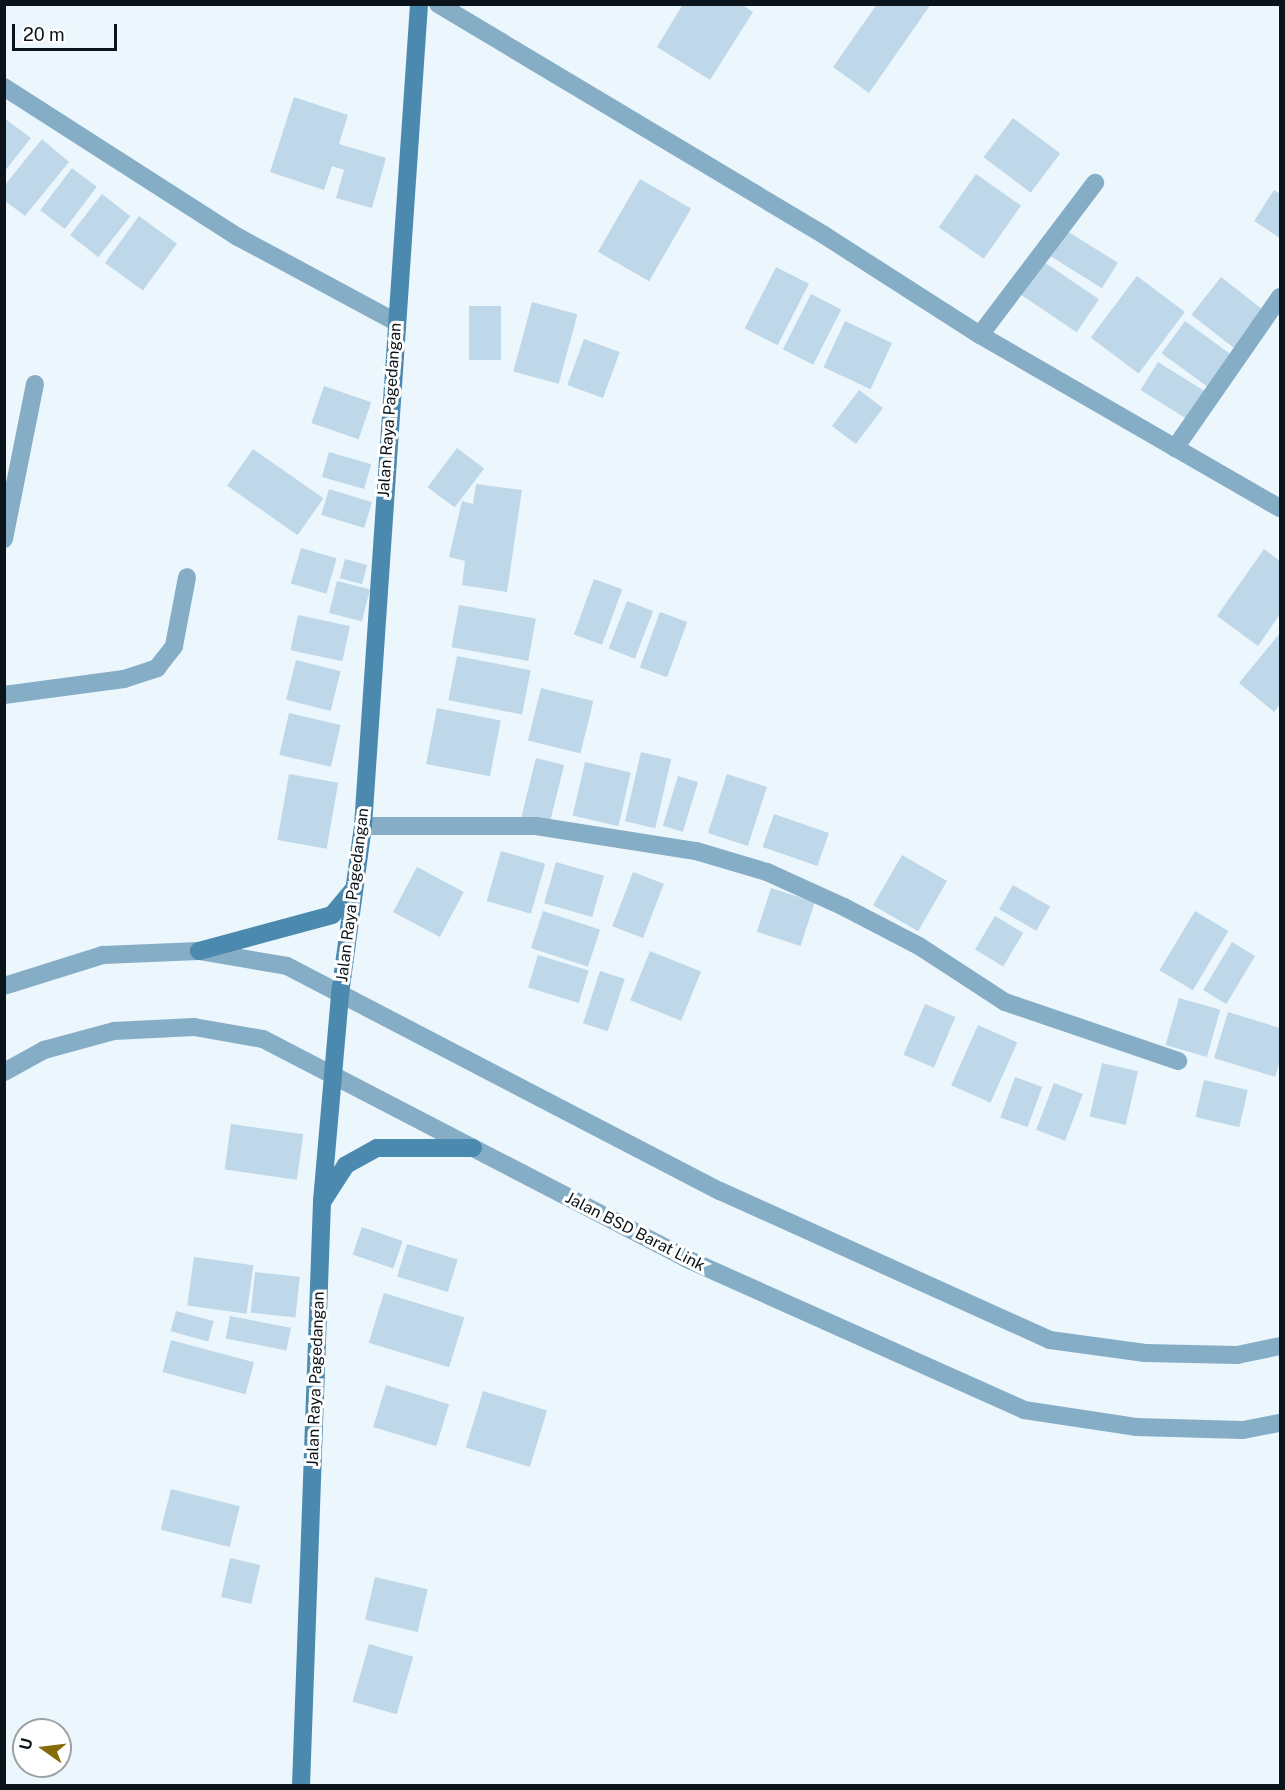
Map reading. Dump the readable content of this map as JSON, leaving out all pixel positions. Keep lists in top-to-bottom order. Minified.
{"streets":{"street":["Jalan Raya Pagedangan","Jalan BSD Barat Link"]},"crossings":[["Jalan Raya Pagedangan","Jalan BSD Barat Link"]],"scale_bar":"20 m","north":"left"}
